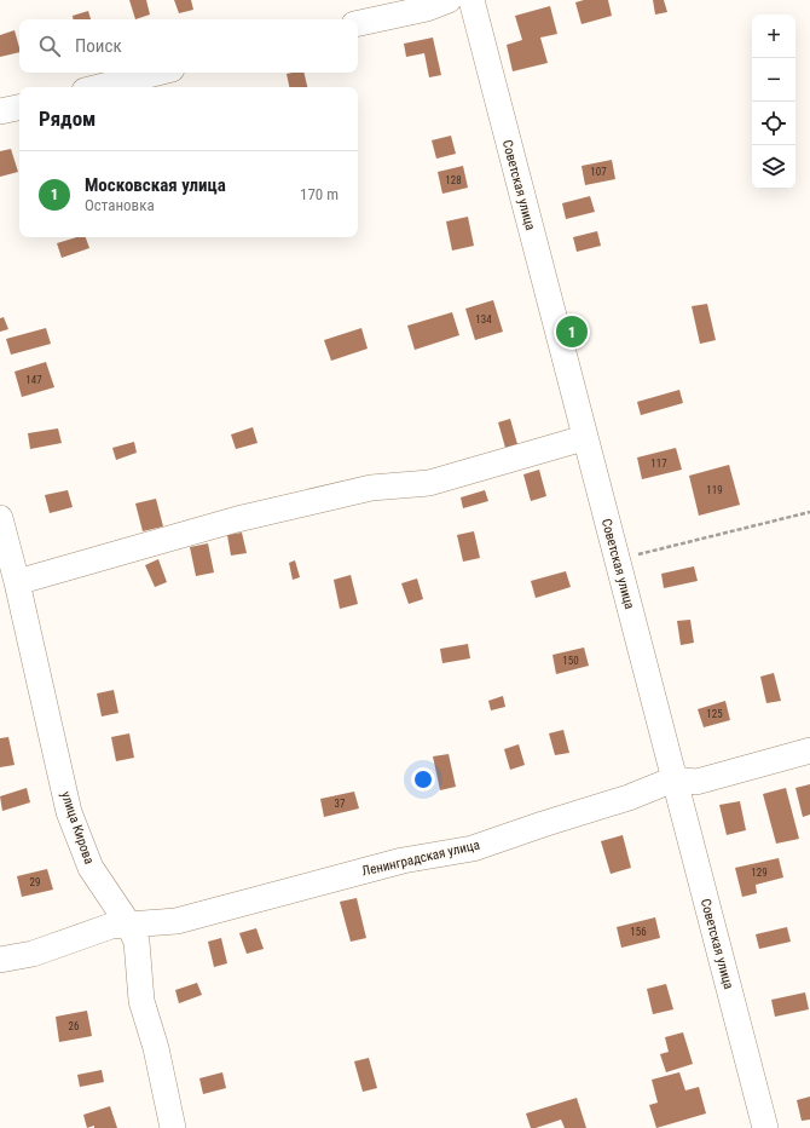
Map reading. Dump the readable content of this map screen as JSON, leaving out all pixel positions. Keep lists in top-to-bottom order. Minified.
{"streets":{"street":["Советская улица","улица Кирова","Ленинградская улица"]},"crossings":[["Советская улица","Ленинградская улица"],["улица Кирова","Ленинградская улица"]],"house_numbers":["107","128","134","147","117","119","150","125","37","129","29","156","26"],"page":{"map_buttons":["+","−"],"search":"Поиск","heading":"Рядом","list":[{"mark":"1","name":"Московская улица","note":"Остановка","value":"170 m"}],"pins":"1"}}
